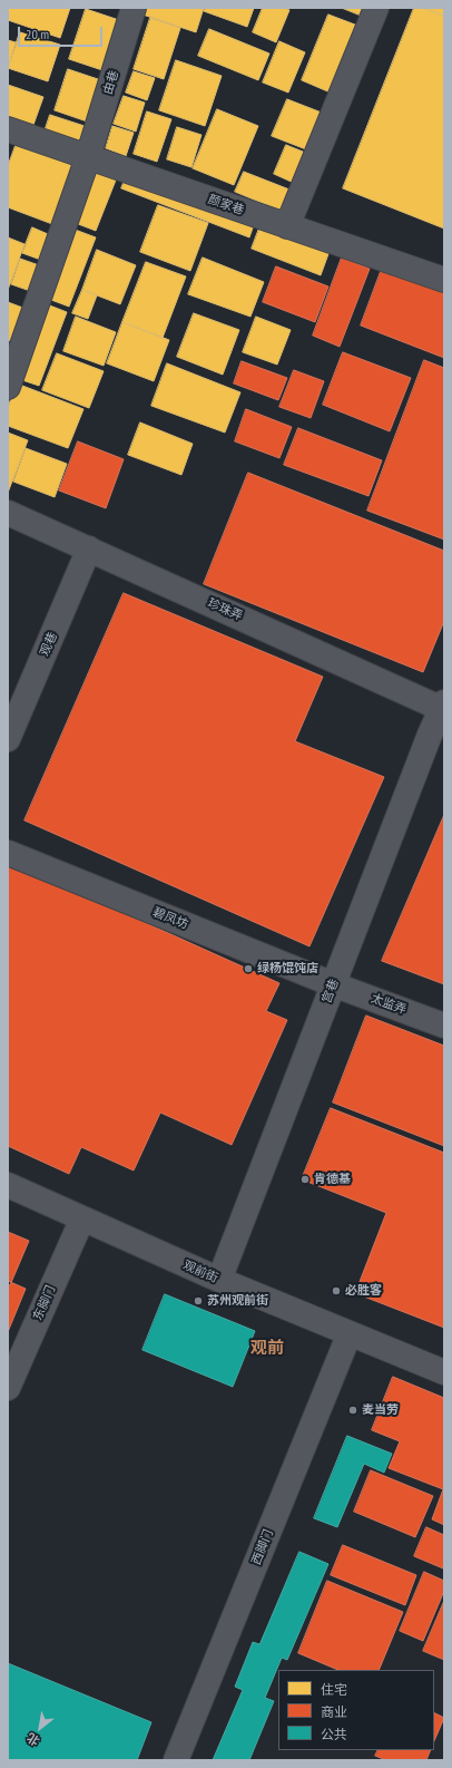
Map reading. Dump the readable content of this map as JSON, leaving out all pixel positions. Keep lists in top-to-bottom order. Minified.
{"streets":{"street":["由巷","颜家巷","珍珠弄","观巷","碧凤坊","宫巷","太监弄","观前街","东脚门","西脚门"]},"crossings":[["由巷","颜家巷"],["珍珠弄","观巷"],["珍珠弄","宫巷"],["碧凤坊","宫巷"],["碧凤坊","太监弄"],["宫巷","太监弄"],["宫巷","观前街"],["观前街","东脚门"],["观前街","西脚门"]],"districts":["观前"],"places":["绿杨馄饨店","肯德基","必胜客","苏州观前街","麦当劳"],"legend":["住宅","商业","公共"],"scale_bar":"20 m","north":"bottom left"}
